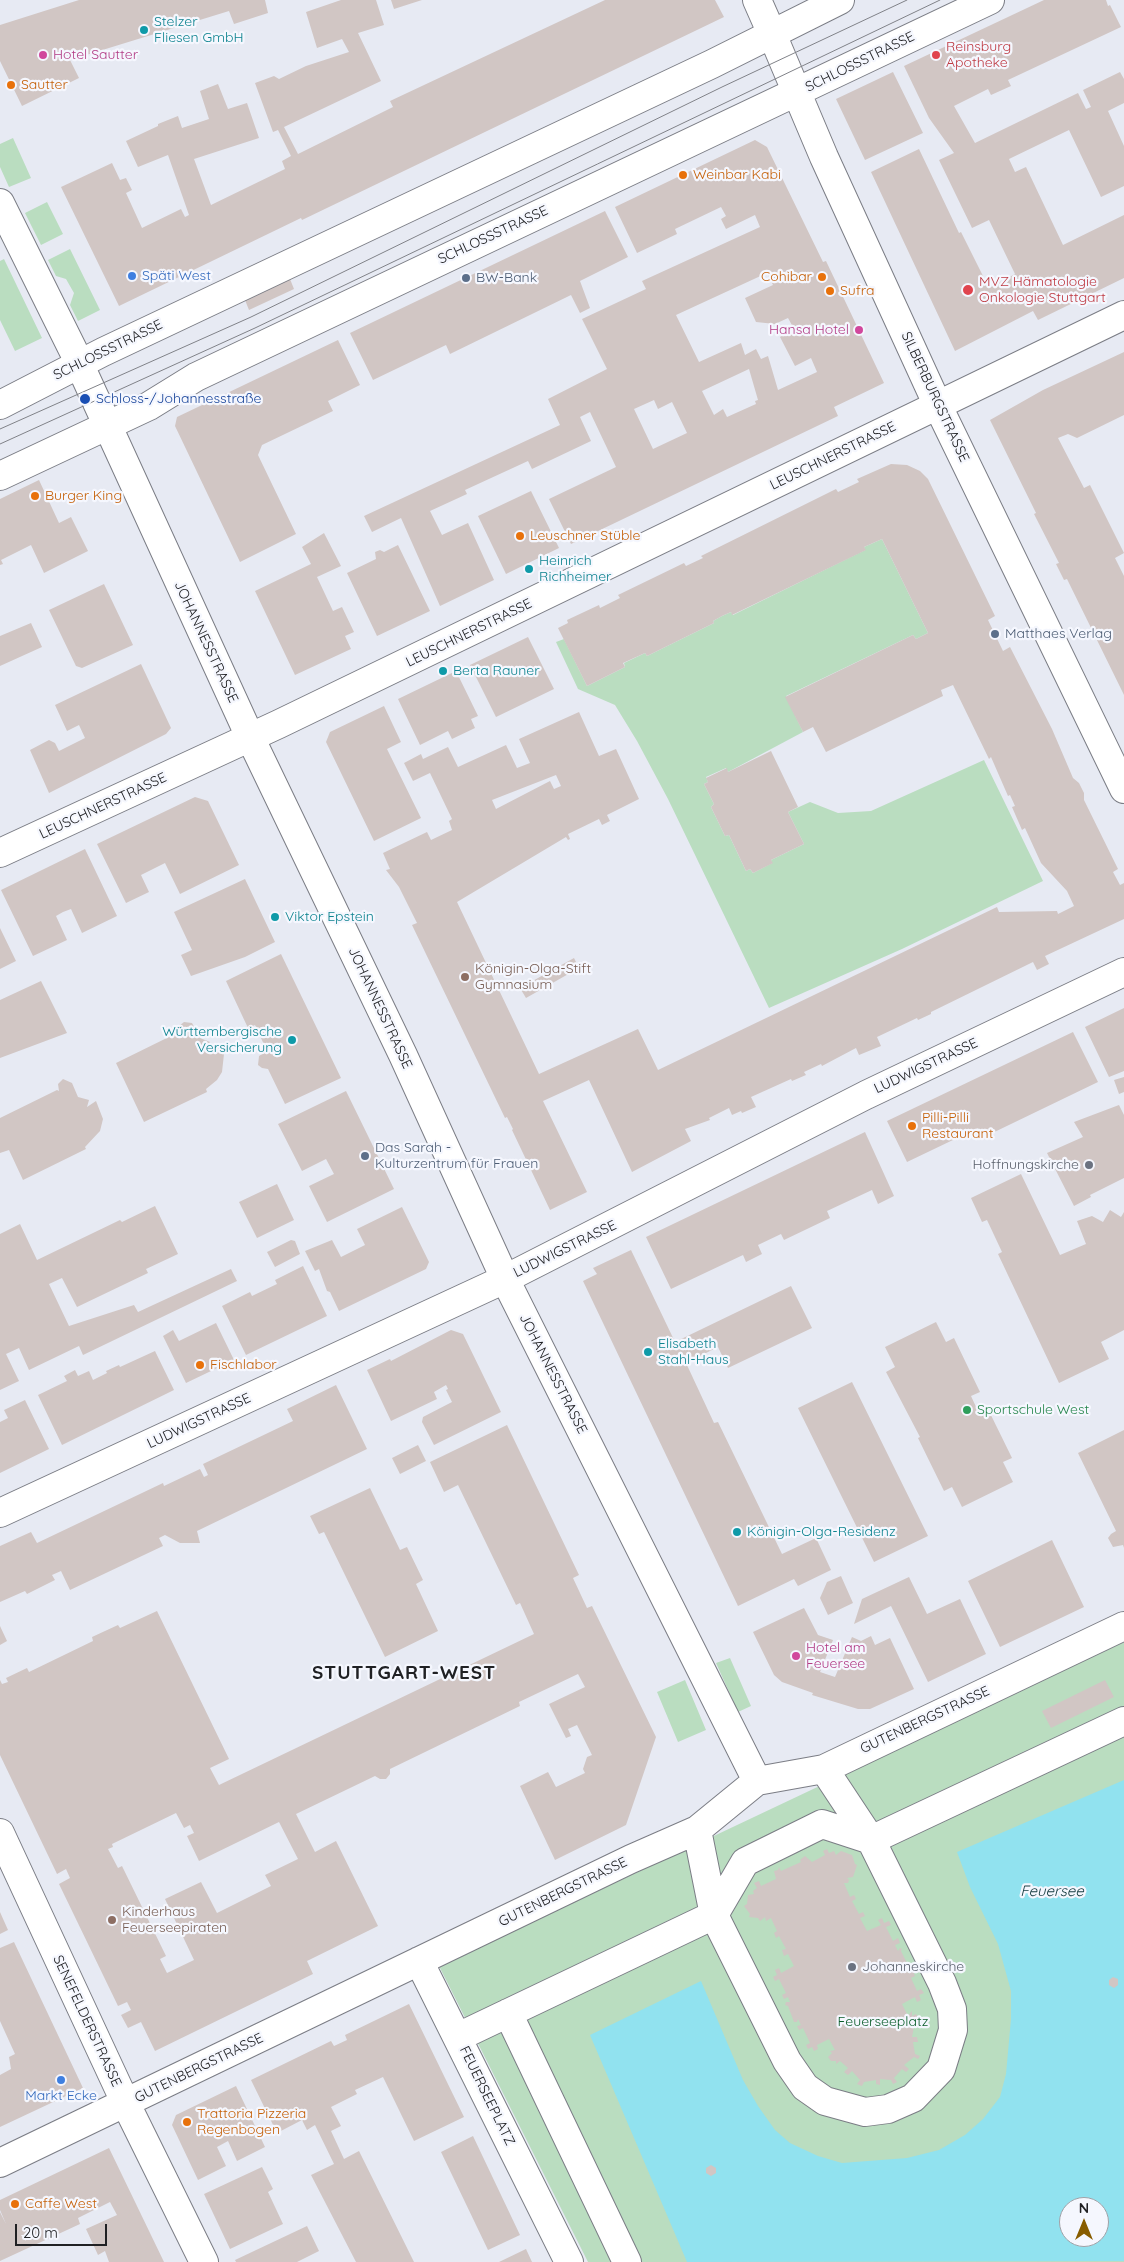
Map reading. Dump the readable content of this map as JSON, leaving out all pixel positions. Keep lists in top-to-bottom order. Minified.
{"streets":{"street":["SCHLOSSSTRASSE","SILBERBURGSTRASSE","LEUSCHNERSTRASSE","JOHANNESSTRASSE","LUDWIGSTRASSE","GUTENBERGSTRASSE","SENEFELDERSTRASSE","FEUERSEEPLATZ"]},"crossings":[["SCHLOSSSTRASSE","SILBERBURGSTRASSE"],["SCHLOSSSTRASSE","JOHANNESSTRASSE"],["SILBERBURGSTRASSE","LEUSCHNERSTRASSE"],["LEUSCHNERSTRASSE","JOHANNESSTRASSE"],["JOHANNESSTRASSE","LUDWIGSTRASSE"],["JOHANNESSTRASSE","GUTENBERGSTRASSE"],["GUTENBERGSTRASSE","SENEFELDERSTRASSE"],["GUTENBERGSTRASSE","FEUERSEEPLATZ"]],"districts":["STUTTGART-WEST"],"water":["Feuersee"],"parks":["Feuerseeplatz"],"places":["Stelzer Fliesen GmbH","Hotel Sautter","Reinsburg Apotheke","Sautter","Weinbar Kabi","Späti West","Cohibar","BW-Bank","MVZ Hämatologie Onkologie Stuttgart","Sufra","Hansa Hotel","Schloss-/Johannesstraße","Burger King","Leuschner Stüble","Heinrich Richheimer","Matthaes Verlag","Berta Rauner","Viktor Epstein","Königin-Olga-Stift Gymnasium","Württembergische Versicherung","Pilli-Pilli Restaurant","Das Sarah - Kulturzentrum für Frauen","Hoffnungskirche","Elisabeth Stahl-Haus","Fischlabor","Sportschule West","Königin-Olga-Residenz","Hotel am Feuersee","Kinderhaus Feuerseepiraten","Johanneskirche","Markt Ecke","Trattoria Pizzeria Regenbogen","Caffe West"],"scale_bar":"20 m","north":"top"}
